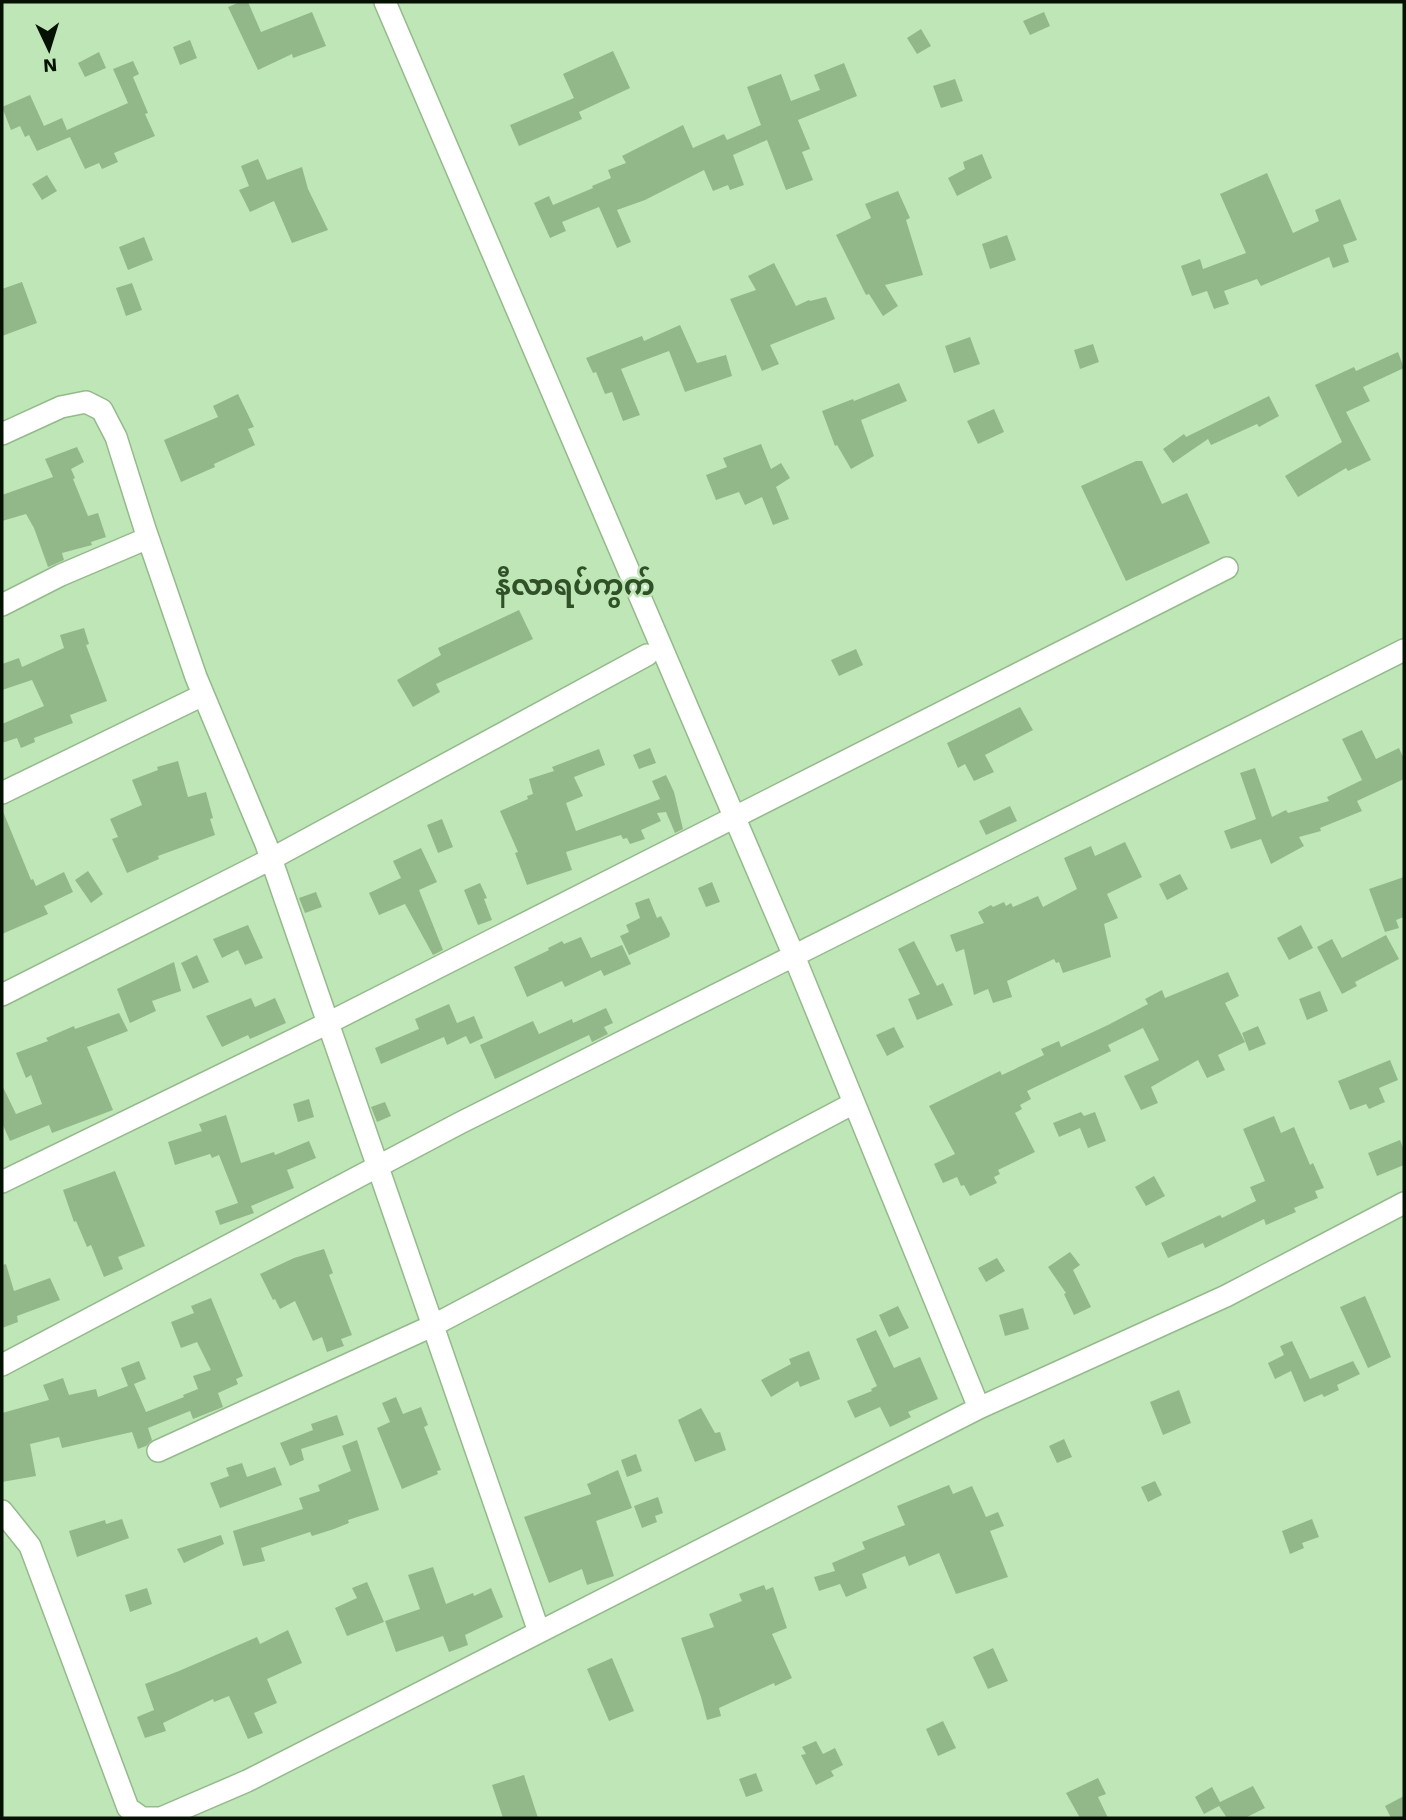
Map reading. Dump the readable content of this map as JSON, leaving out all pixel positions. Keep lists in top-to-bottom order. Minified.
{"districts":["နီလာရပ်ကွက်"],"north":"bottom"}
